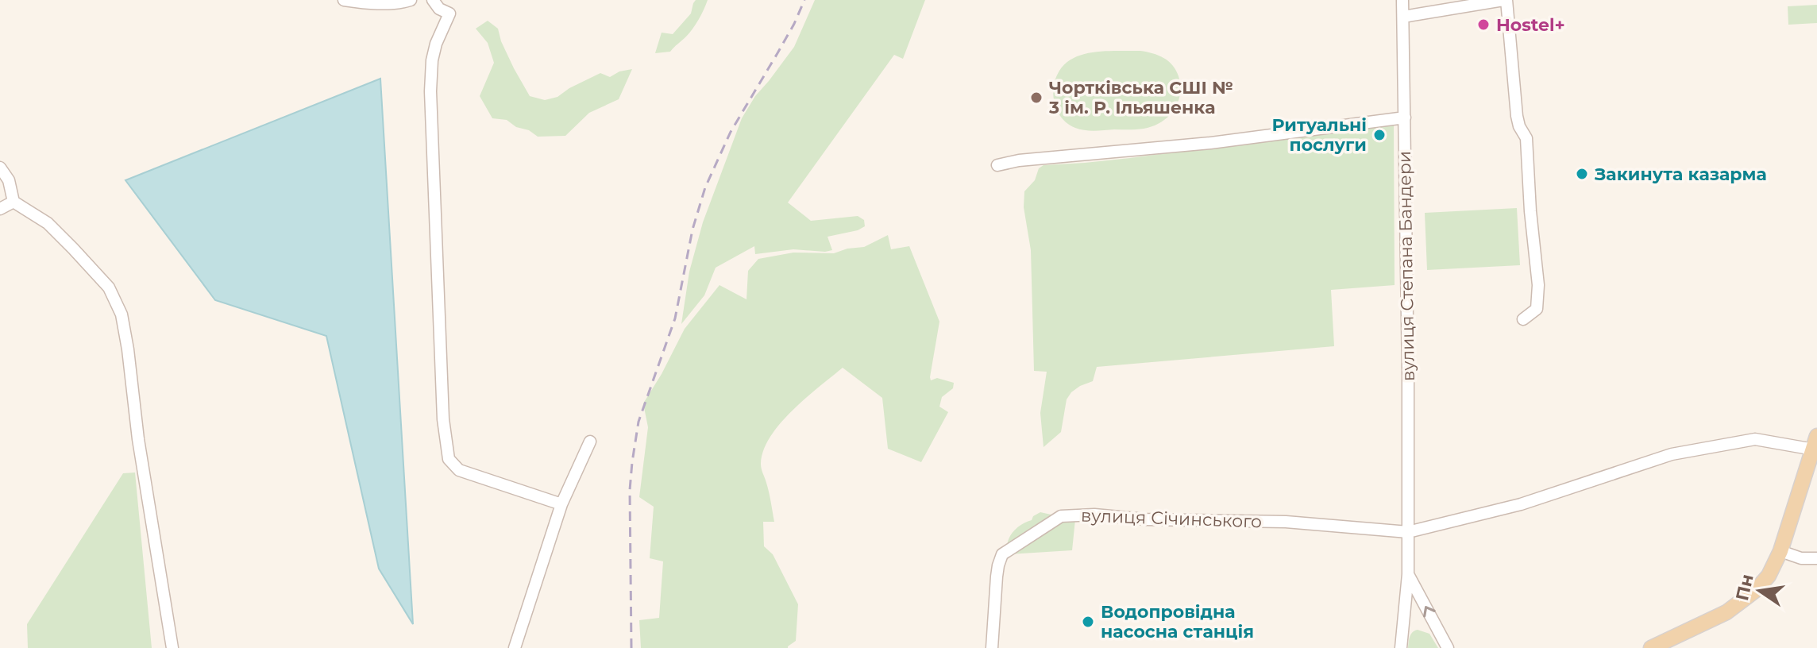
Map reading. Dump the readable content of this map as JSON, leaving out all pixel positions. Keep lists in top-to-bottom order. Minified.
{"streets":{"street":["вулиця Степана Бандери","вулиця Січинського"]},"crossings":[["вулиця Степана Бандери","вулиця Січинського"]],"places":["Hostel+","Чортківська СШІ № 3 ім. Р. Ільяшенка","Ритуальні послуги","Закинута казарма","Водопровідна насосна станція"],"north":"left"}
